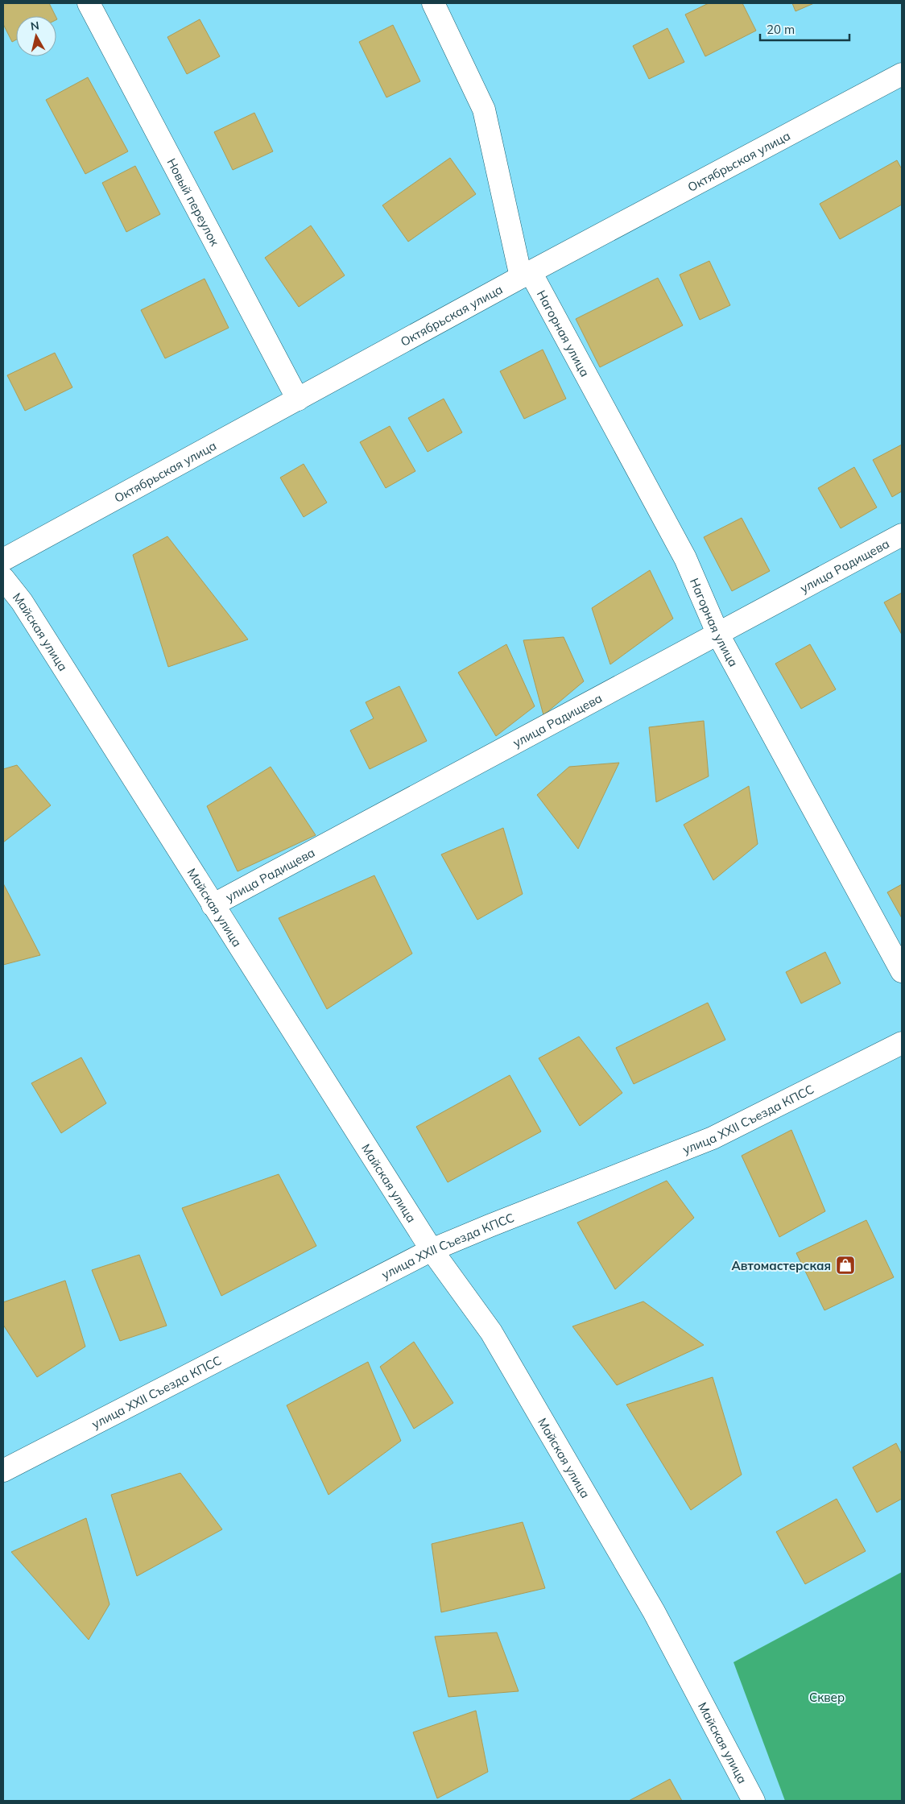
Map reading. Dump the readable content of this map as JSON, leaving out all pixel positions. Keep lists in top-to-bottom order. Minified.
{"streets":{"street":["Октябрьская улица","Новый переулок","Нагорная улица","улица Радищева","Майская улица","улица XXII Съезда КПСС"]},"crossings":[["Октябрьская улица","Новый переулок"],["Октябрьская улица","Нагорная улица"],["Нагорная улица","улица Радищева"],["улица Радищева","Майская улица"],["Майская улица","улица XXII Съезда КПСС"]],"parks":["Сквер"],"places":{"shop":["Автомастерская"]},"scale_bar":"20 m","north":"top"}
